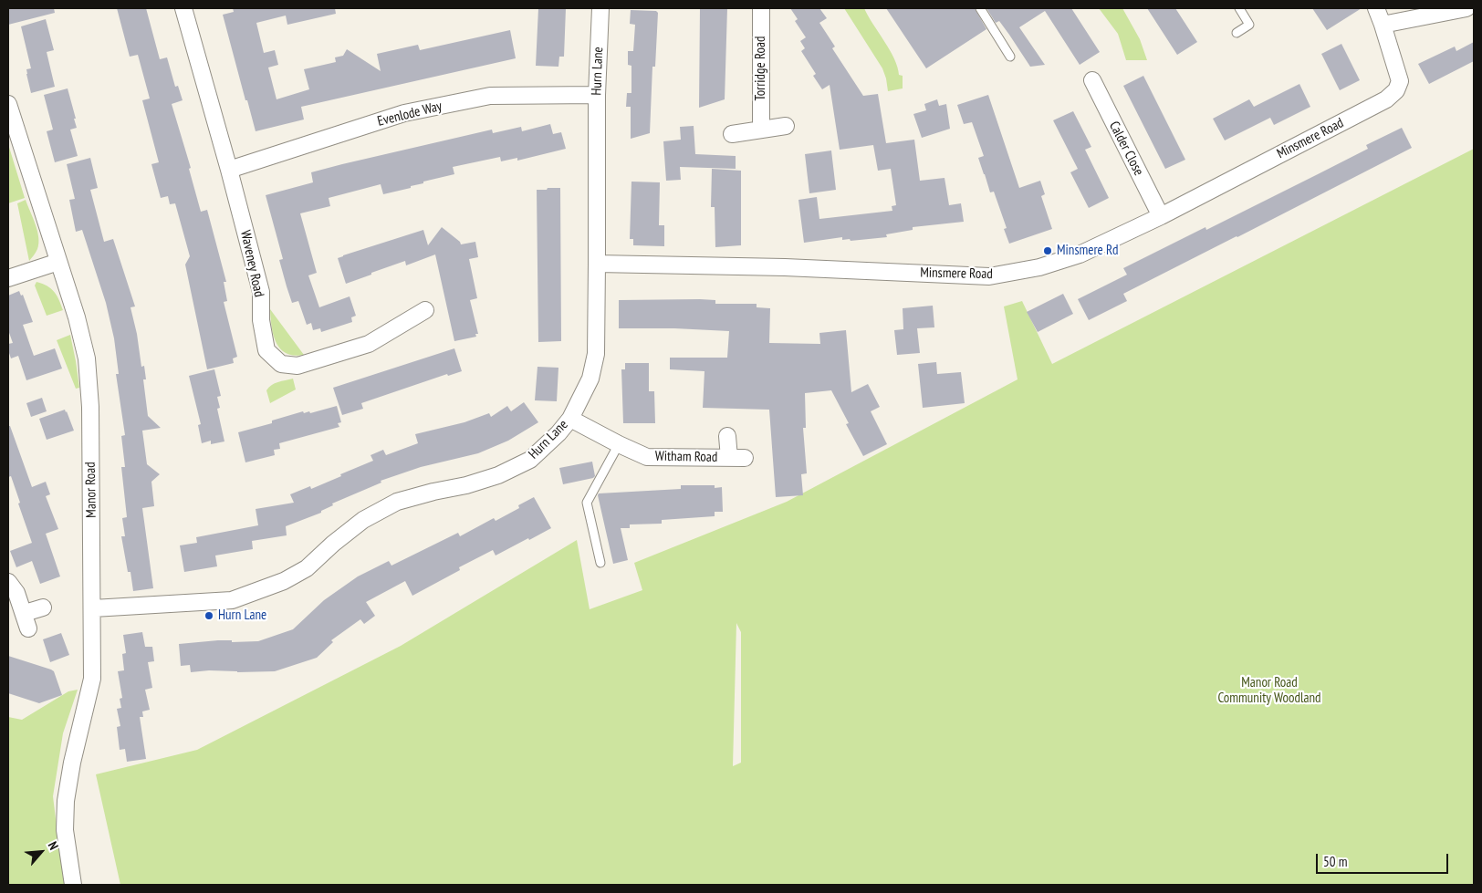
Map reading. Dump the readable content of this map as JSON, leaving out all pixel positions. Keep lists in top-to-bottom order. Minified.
{"streets":{"street":["Torridge Road","Hurn Lane","Evenlode Way","Minsmere Road","Calder Close","Waveney Road","Witham Road","Manor Road"]},"crossings":[["Hurn Lane","Evenlode Way"],["Hurn Lane","Minsmere Road"],["Hurn Lane","Witham Road"],["Hurn Lane","Manor Road"],["Evenlode Way","Waveney Road"],["Minsmere Road","Calder Close"]],"parks":["Manor Road Community Woodland"],"places":["Minsmere Rd","Hurn Lane"],"scale_bar":"50 m","north":"top right"}
